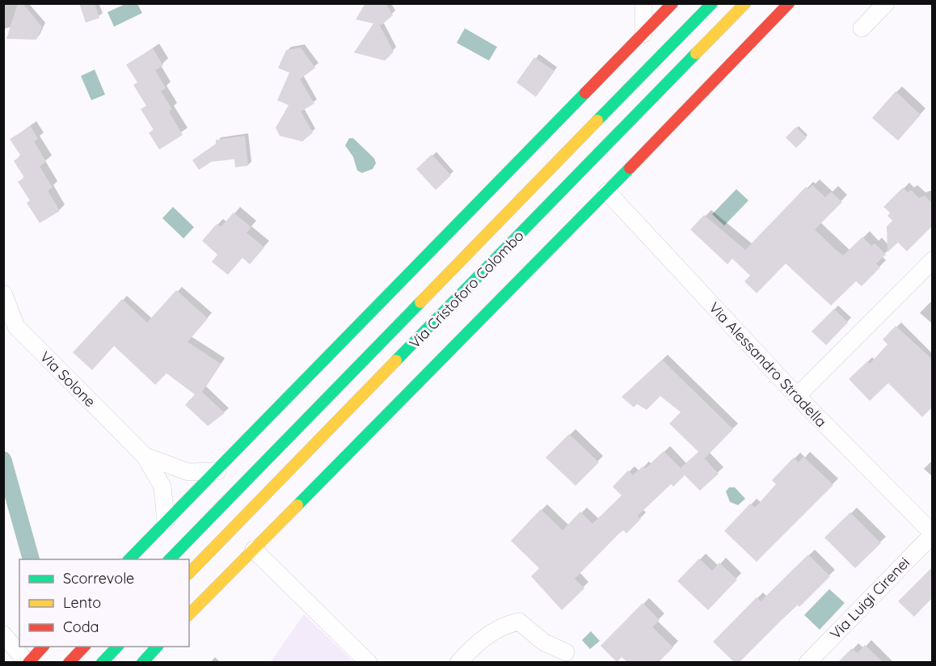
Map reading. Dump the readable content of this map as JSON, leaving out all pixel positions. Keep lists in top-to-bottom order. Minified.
{"streets":{"street":["Via Cristoforo Colombo","Via Alessandro Stradella","Via Solone","Via Luigi Cirenei"]},"crossings":[["Via Cristoforo Colombo","Via Alessandro Stradella"],["Via Alessandro Stradella","Via Luigi Cirenei"]],"legend":["Scorrevole","Lento","Coda"]}
